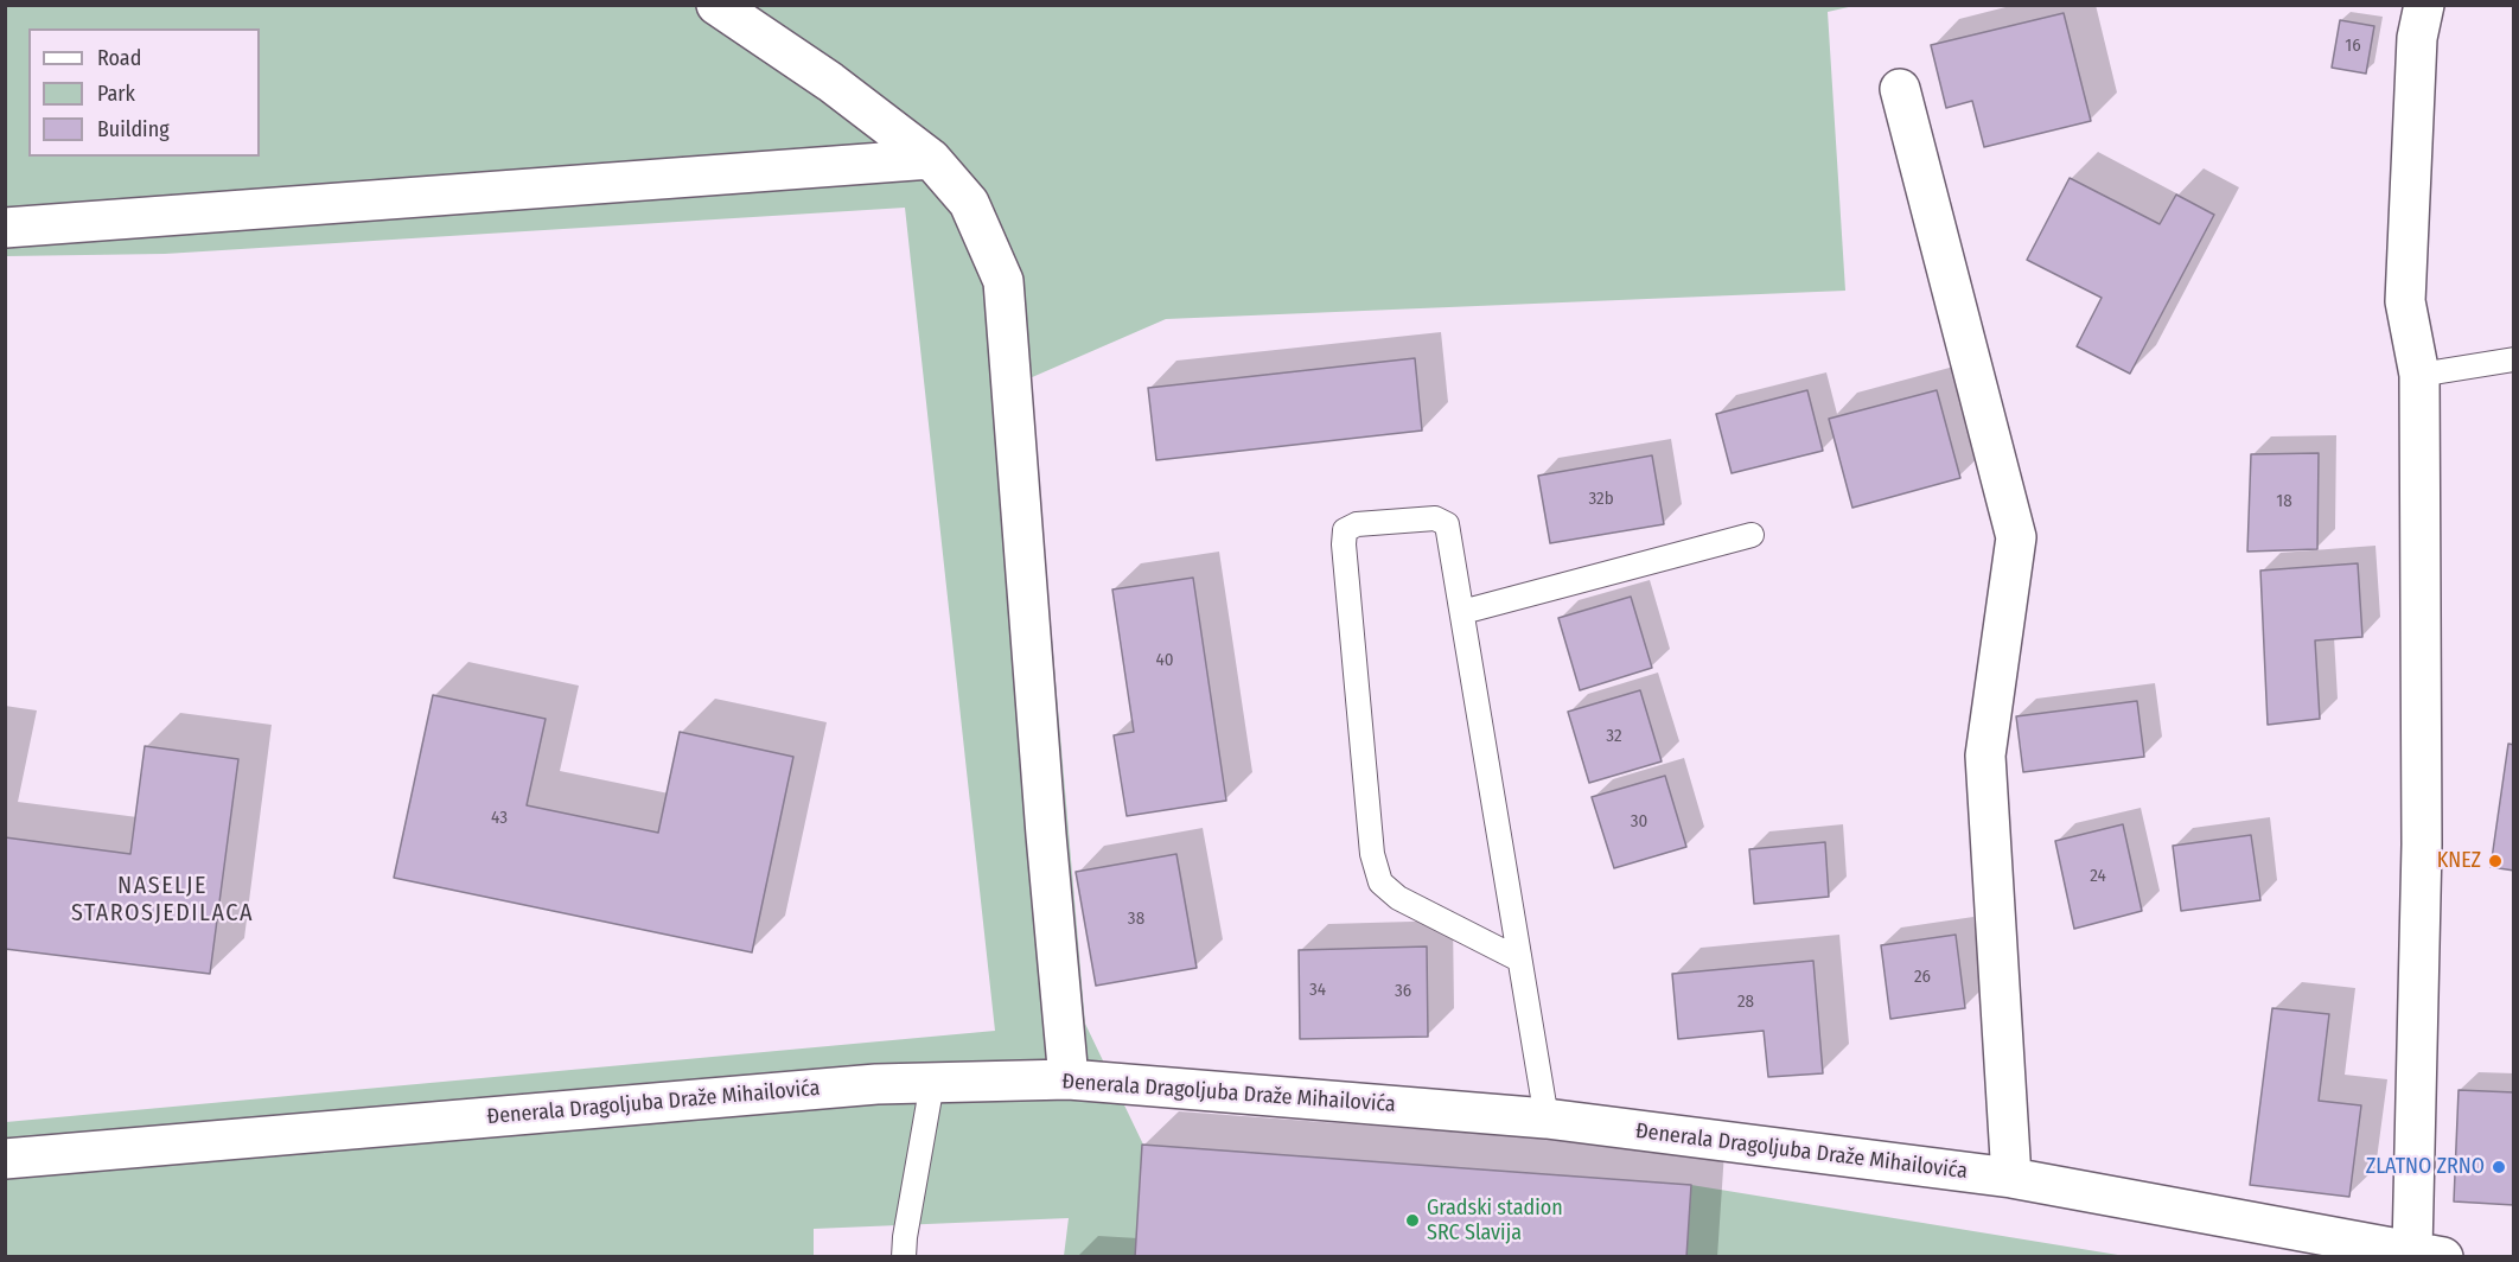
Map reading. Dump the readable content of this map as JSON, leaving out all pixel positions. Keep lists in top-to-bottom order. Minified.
{"streets":{"street":["Đenerala Dragoljuba Draže Mihailovića"]},"districts":["NASELJE STAROSJEDILACA"],"places":["KNEZ","ZLATNO ZRNO","Gradski stadion SRC Slavija"],"house_numbers":["16","32b","18","40","32","43","30","24","38","26","34","36","28"],"legend":["Road","Park","Building"]}
